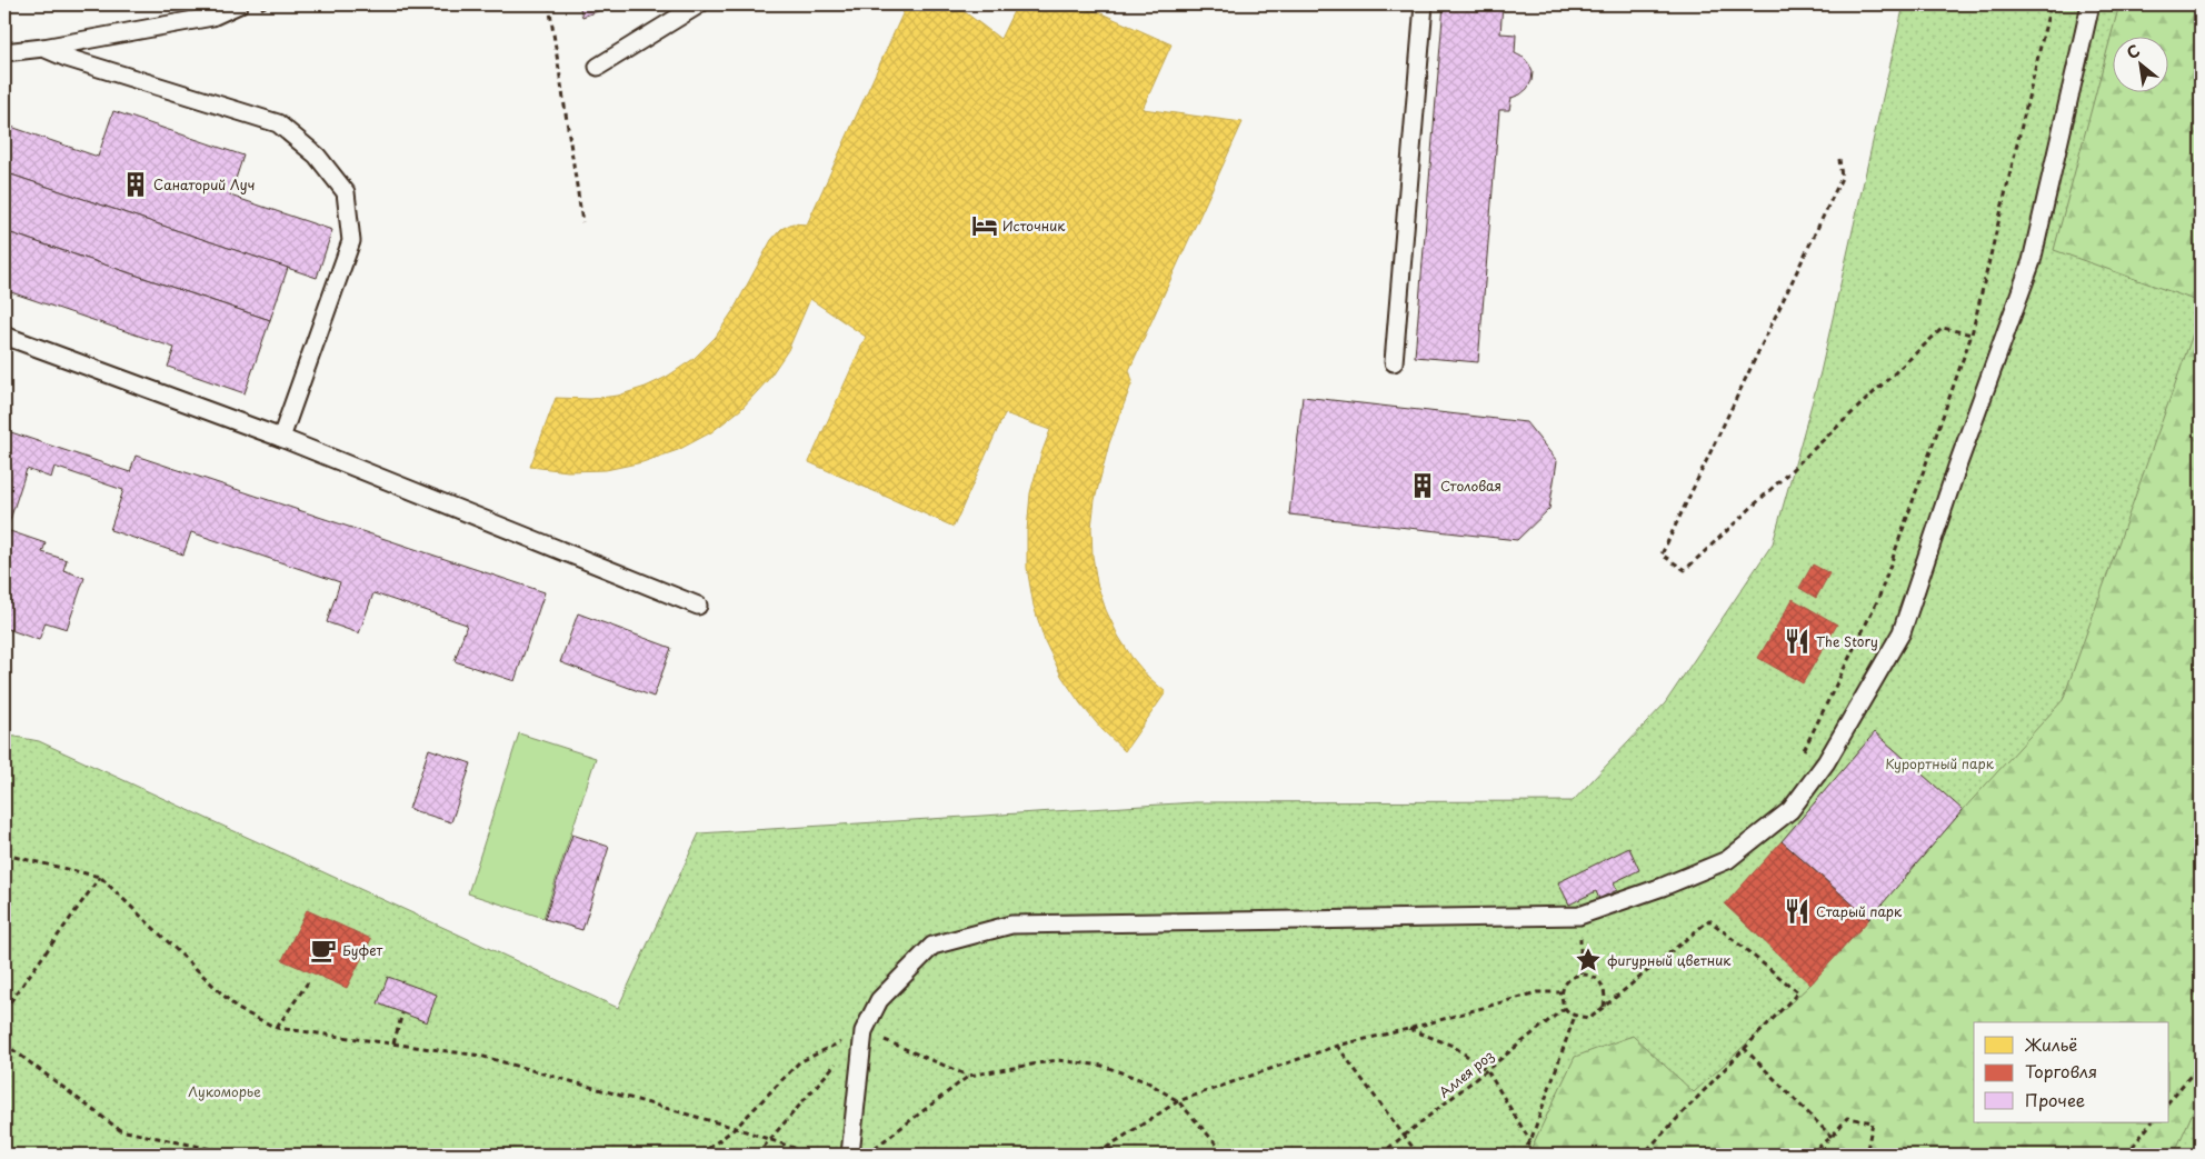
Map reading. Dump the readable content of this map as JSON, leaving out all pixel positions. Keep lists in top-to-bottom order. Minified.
{"streets":{"path":["Аллея роз"]},"parks":["Курортный парк","Лукоморье"],"places":{"building":["Cанаторий Луч","Столовая"],"hotel":["Источник"],"restaurant":["The Story","Старый парк"],"cafe":["Буфет"],"place":["фигурный цветник"]},"legend":["Жильё","Торговля","Прочее"],"north":"top left"}
